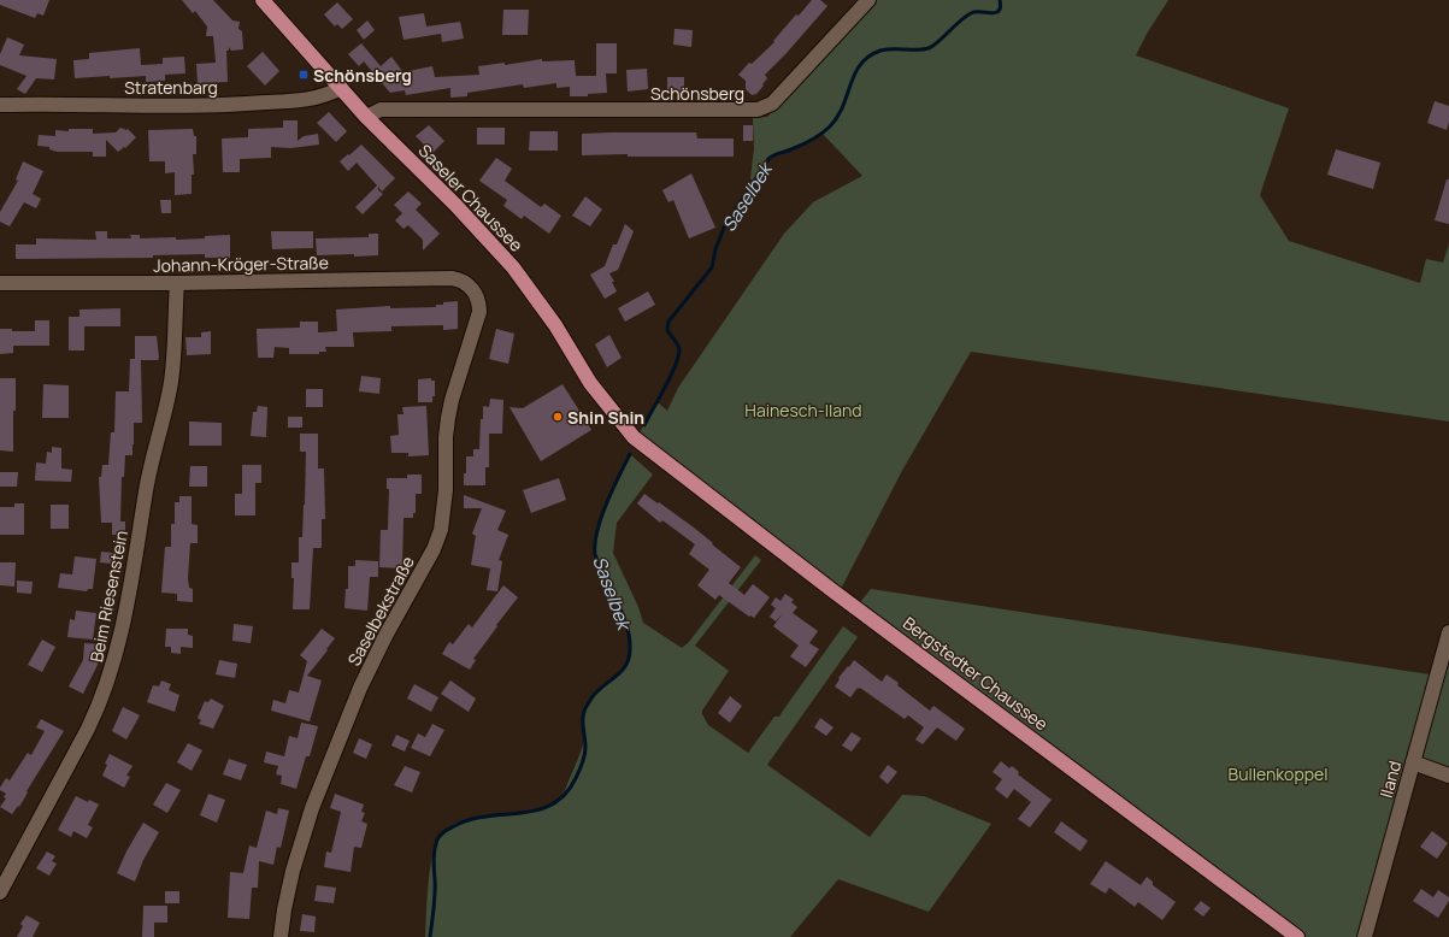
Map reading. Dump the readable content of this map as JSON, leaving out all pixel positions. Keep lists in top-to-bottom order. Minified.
{"streets":{"main road":["Saseler Chaussee","Bergstedter Chaussee"],"street":["Stratenbarg","Schönsberg","Johann-Kröger-Straße","Beim Riesenstein","Saselbekstraße","Iland"]},"crossings":[["Stratenbarg","Saseler Chaussee"],["Schönsberg","Saseler Chaussee"],["Saseler Chaussee","Bergstedter Chaussee"],["Johann-Kröger-Straße","Beim Riesenstein"],["Johann-Kröger-Straße","Saselbekstraße"]],"water":["Saselbek"],"parks":["Hainesch-Iland","Bullenkoppel"],"places":{"transit":["Schönsberg"],"other":["Shin Shin"]}}
